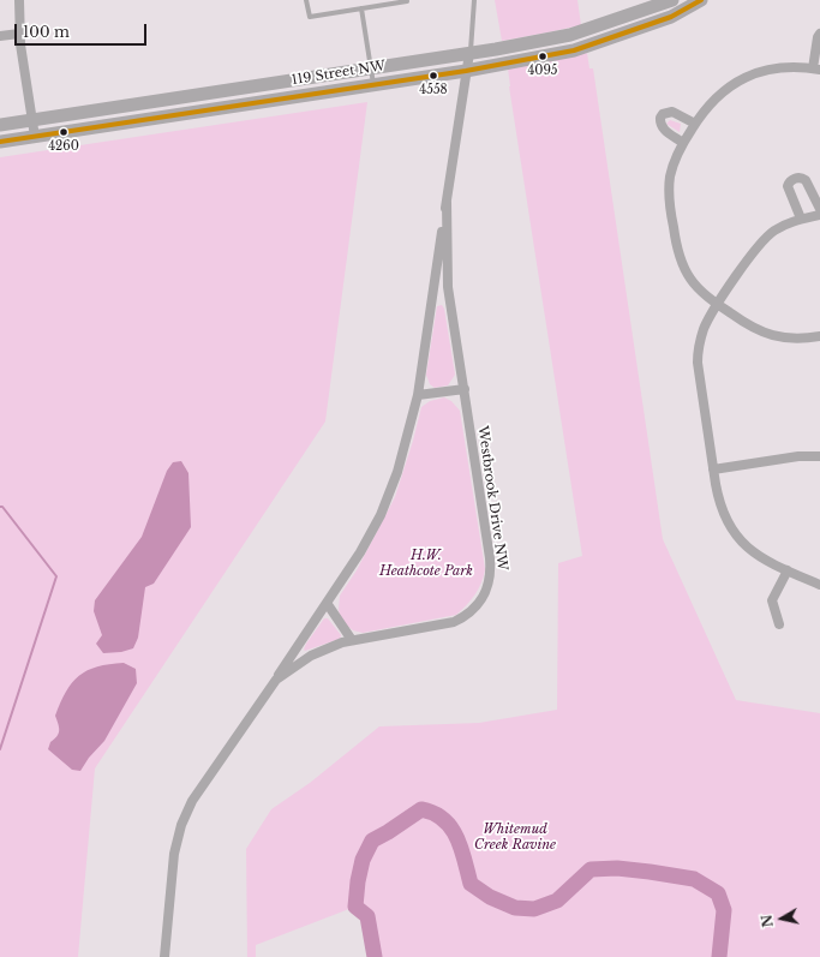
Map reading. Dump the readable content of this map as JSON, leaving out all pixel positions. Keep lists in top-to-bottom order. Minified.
{"streets":{"main road":["119 Street NW"],"street":["Westbrook Drive NW"]},"crossings":[["119 Street NW","Westbrook Drive NW"]],"parks":["H.W. Heathcote Park","Whitemud Creek Ravine"],"places":["4095","4558","4260"],"scale_bar":"100 m","north":"left"}
